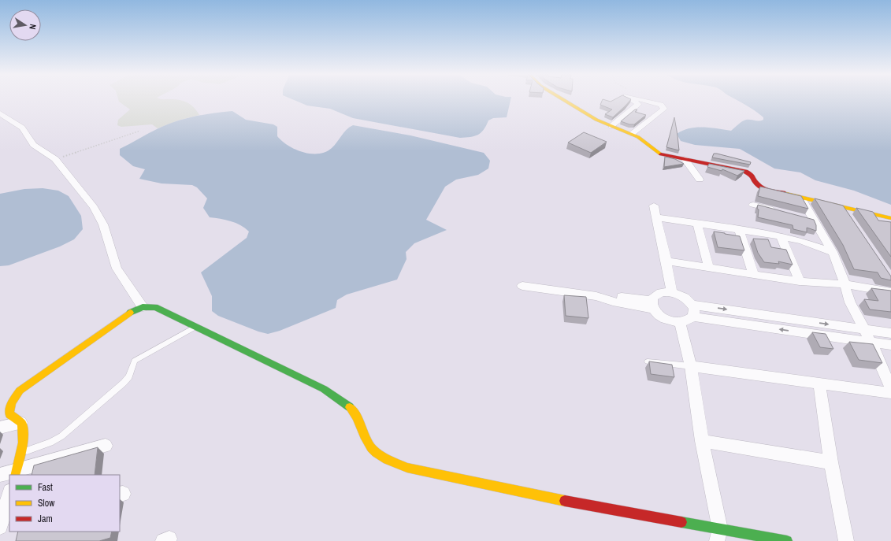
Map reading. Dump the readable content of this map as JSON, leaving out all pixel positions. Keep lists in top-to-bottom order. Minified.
{"legend":["Fast","Slow","Jam"],"north":"right"}
